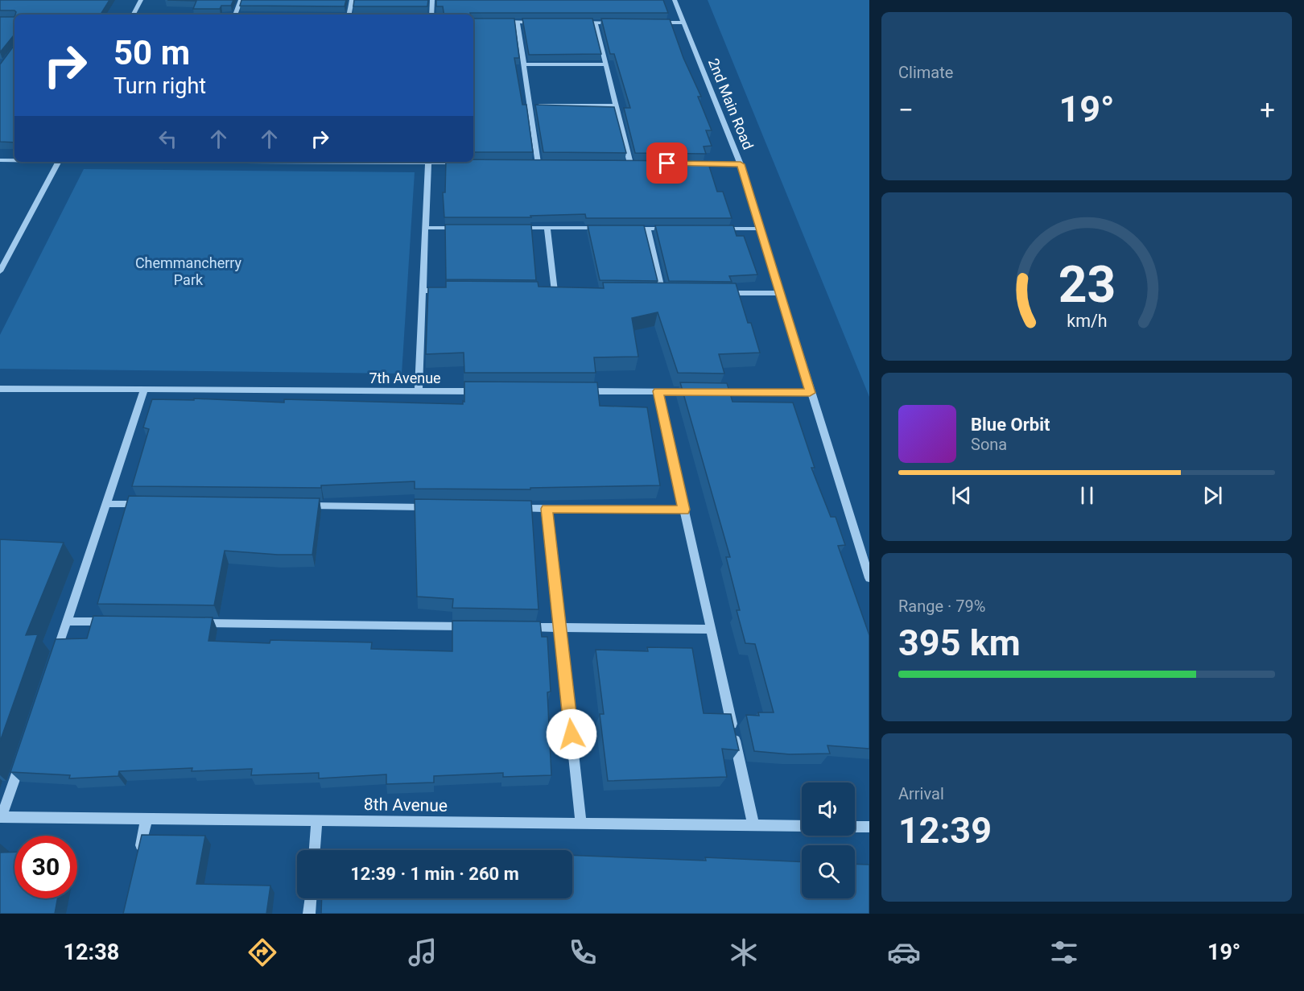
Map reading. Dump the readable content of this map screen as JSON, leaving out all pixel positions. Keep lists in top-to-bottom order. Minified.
{"streets":{"street":["2nd Main Road","7th Avenue","8th Avenue"]},"parks":["Chemmancherry Park"],"page":{"tile":["Climate",["Range · 79%","395 km"],["Arrival","12:39"]],"turn":["50 m","Turn right"],"heat":["−","19°","+"],"song":["Blue Orbit","Sona"],"limit":"30","trip":"12:39 · 1 min · 260 m","tabs":["12:38","19°"],"gauge":["23","km/h"]}}
